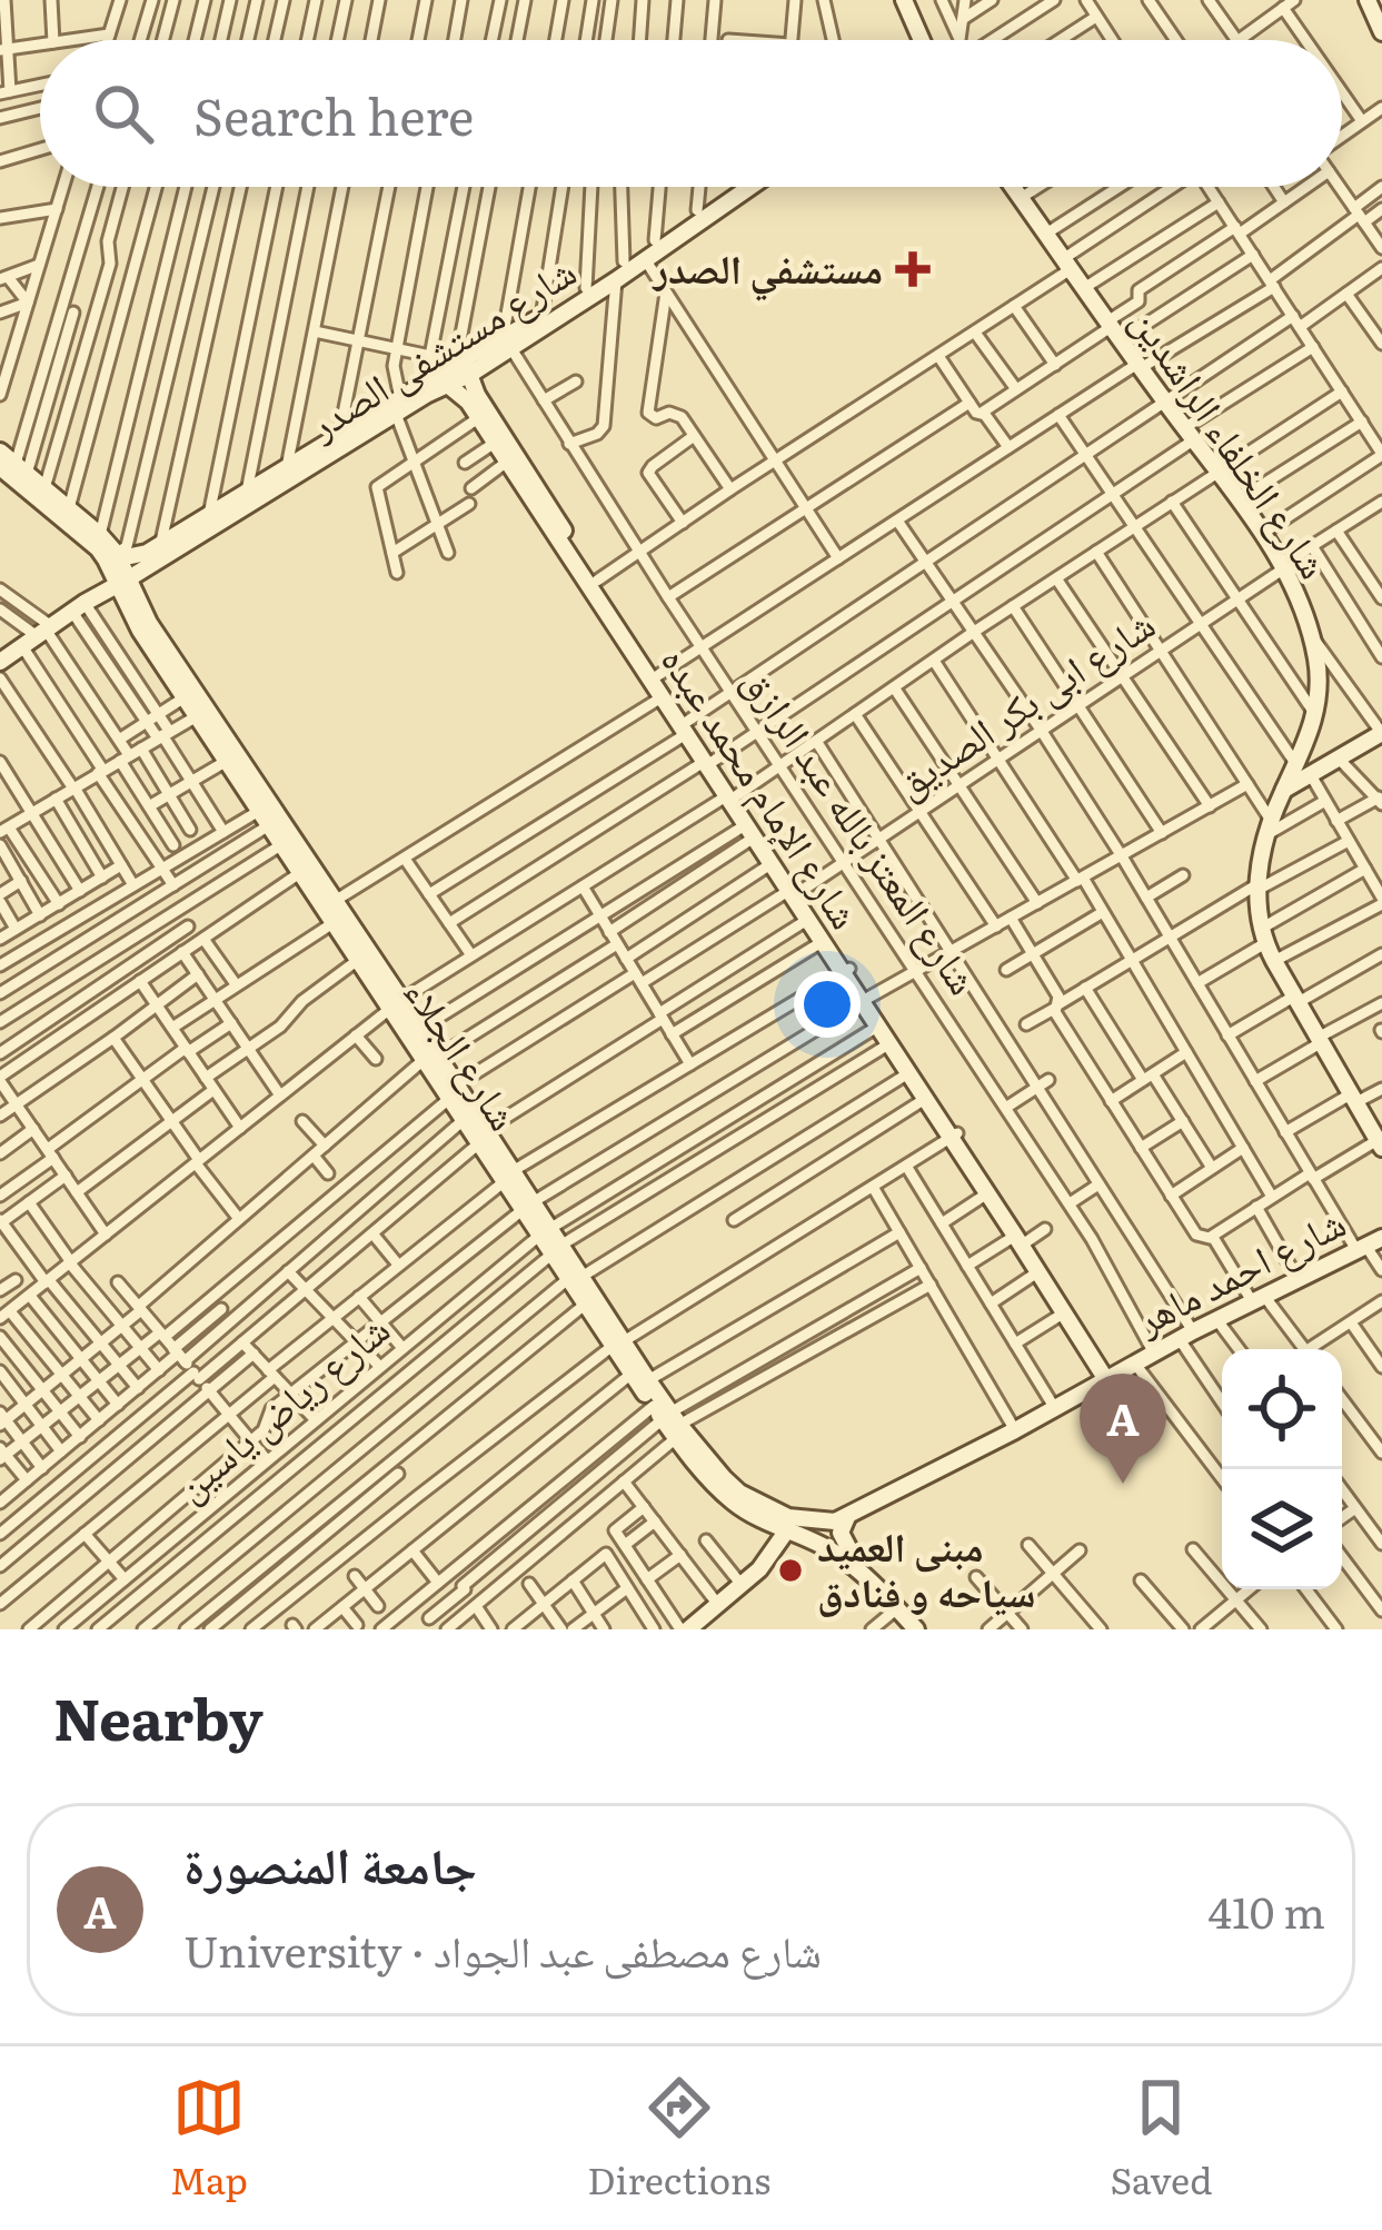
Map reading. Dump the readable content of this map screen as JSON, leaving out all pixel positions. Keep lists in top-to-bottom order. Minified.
{"streets":{"main road":["شارع مستشفى الصدر","شارع الخلفاء الراشدين","شارع الإمام محمد عبده","شارع الجلاء","شارع احمد ماهر"],"street":["شارع ابى بكر الصديق","شارع المعتز بالله عبد الرازق","شارع رياض ياسين"]},"crossings":[["شارع مستشفى الصدر","شارع الإمام محمد عبده"],["شارع مستشفى الصدر","شارع المعتز بالله عبد الرازق"],["شارع مستشفى الصدر","شارع الجلاء"],["شارع الخلفاء الراشدين","شارع ابى بكر الصديق"],["شارع ابى بكر الصديق","شارع الإمام محمد عبده"],["شارع ابى بكر الصديق","شارع المعتز بالله عبد الرازق"],["شارع ابى بكر الصديق","شارع الجلاء"],["شارع الإمام محمد عبده","شارع احمد ماهر"],["شارع الإمام محمد عبده","شارع رياض ياسين"],["شارع المعتز بالله عبد الرازق","شارع احمد ماهر"],["شارع الجلاء","شارع احمد ماهر"],["شارع الجلاء","شارع رياض ياسين"]],"places":{"health":["مستشفي الصدر"],"other":["مبنى العميد سياحه و فنادق"]},"page":{"search":"Search here","pins":"A","heading":"Nearby","list":[{"mark":"A","name":"جامعة المنصورة","note":"University · شارع مصطفى عبد الجواد","value":"410 m"}],"nav":["Map","Directions","Saved"]}}
